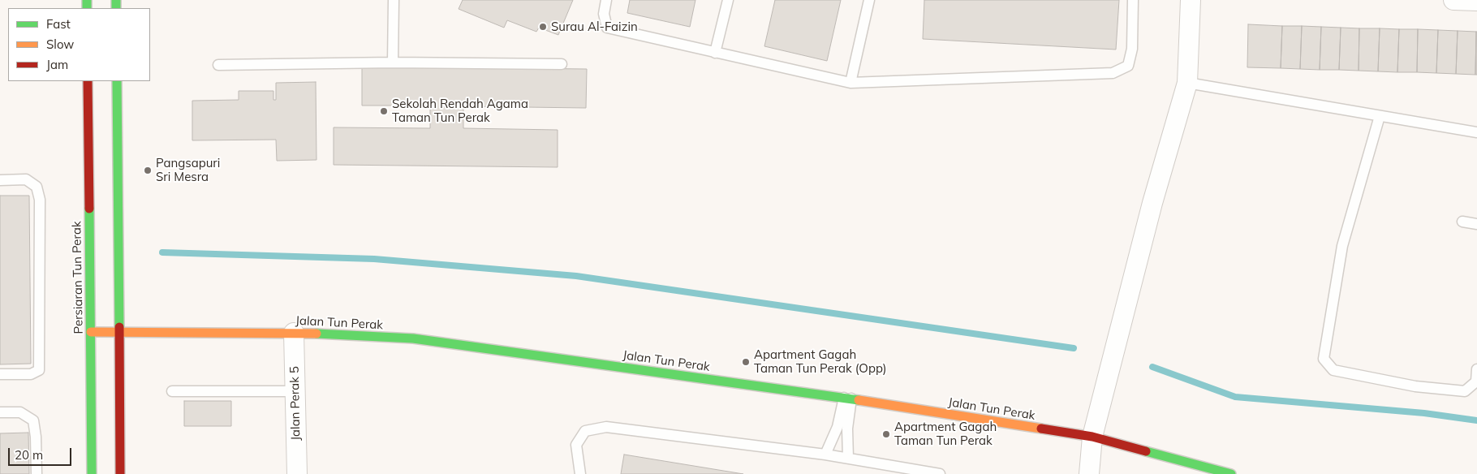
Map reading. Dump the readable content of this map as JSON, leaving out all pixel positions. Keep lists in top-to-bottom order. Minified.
{"streets":{"street":["Persiaran Tun Perak","Jalan Tun Perak","Jalan Perak 5"]},"crossings":[["Persiaran Tun Perak","Jalan Tun Perak"],["Jalan Tun Perak","Jalan Perak 5"]],"places":["Surau Al-Faizin","Sekolah Rendah Agama Taman Tun Perak","Pangsapuri Sri Mesra","Apartment Gagah Taman Tun Perak (Opp)","Apartment Gagah Taman Tun Perak"],"legend":["Fast","Slow","Jam"],"scale_bar":"20 m"}
